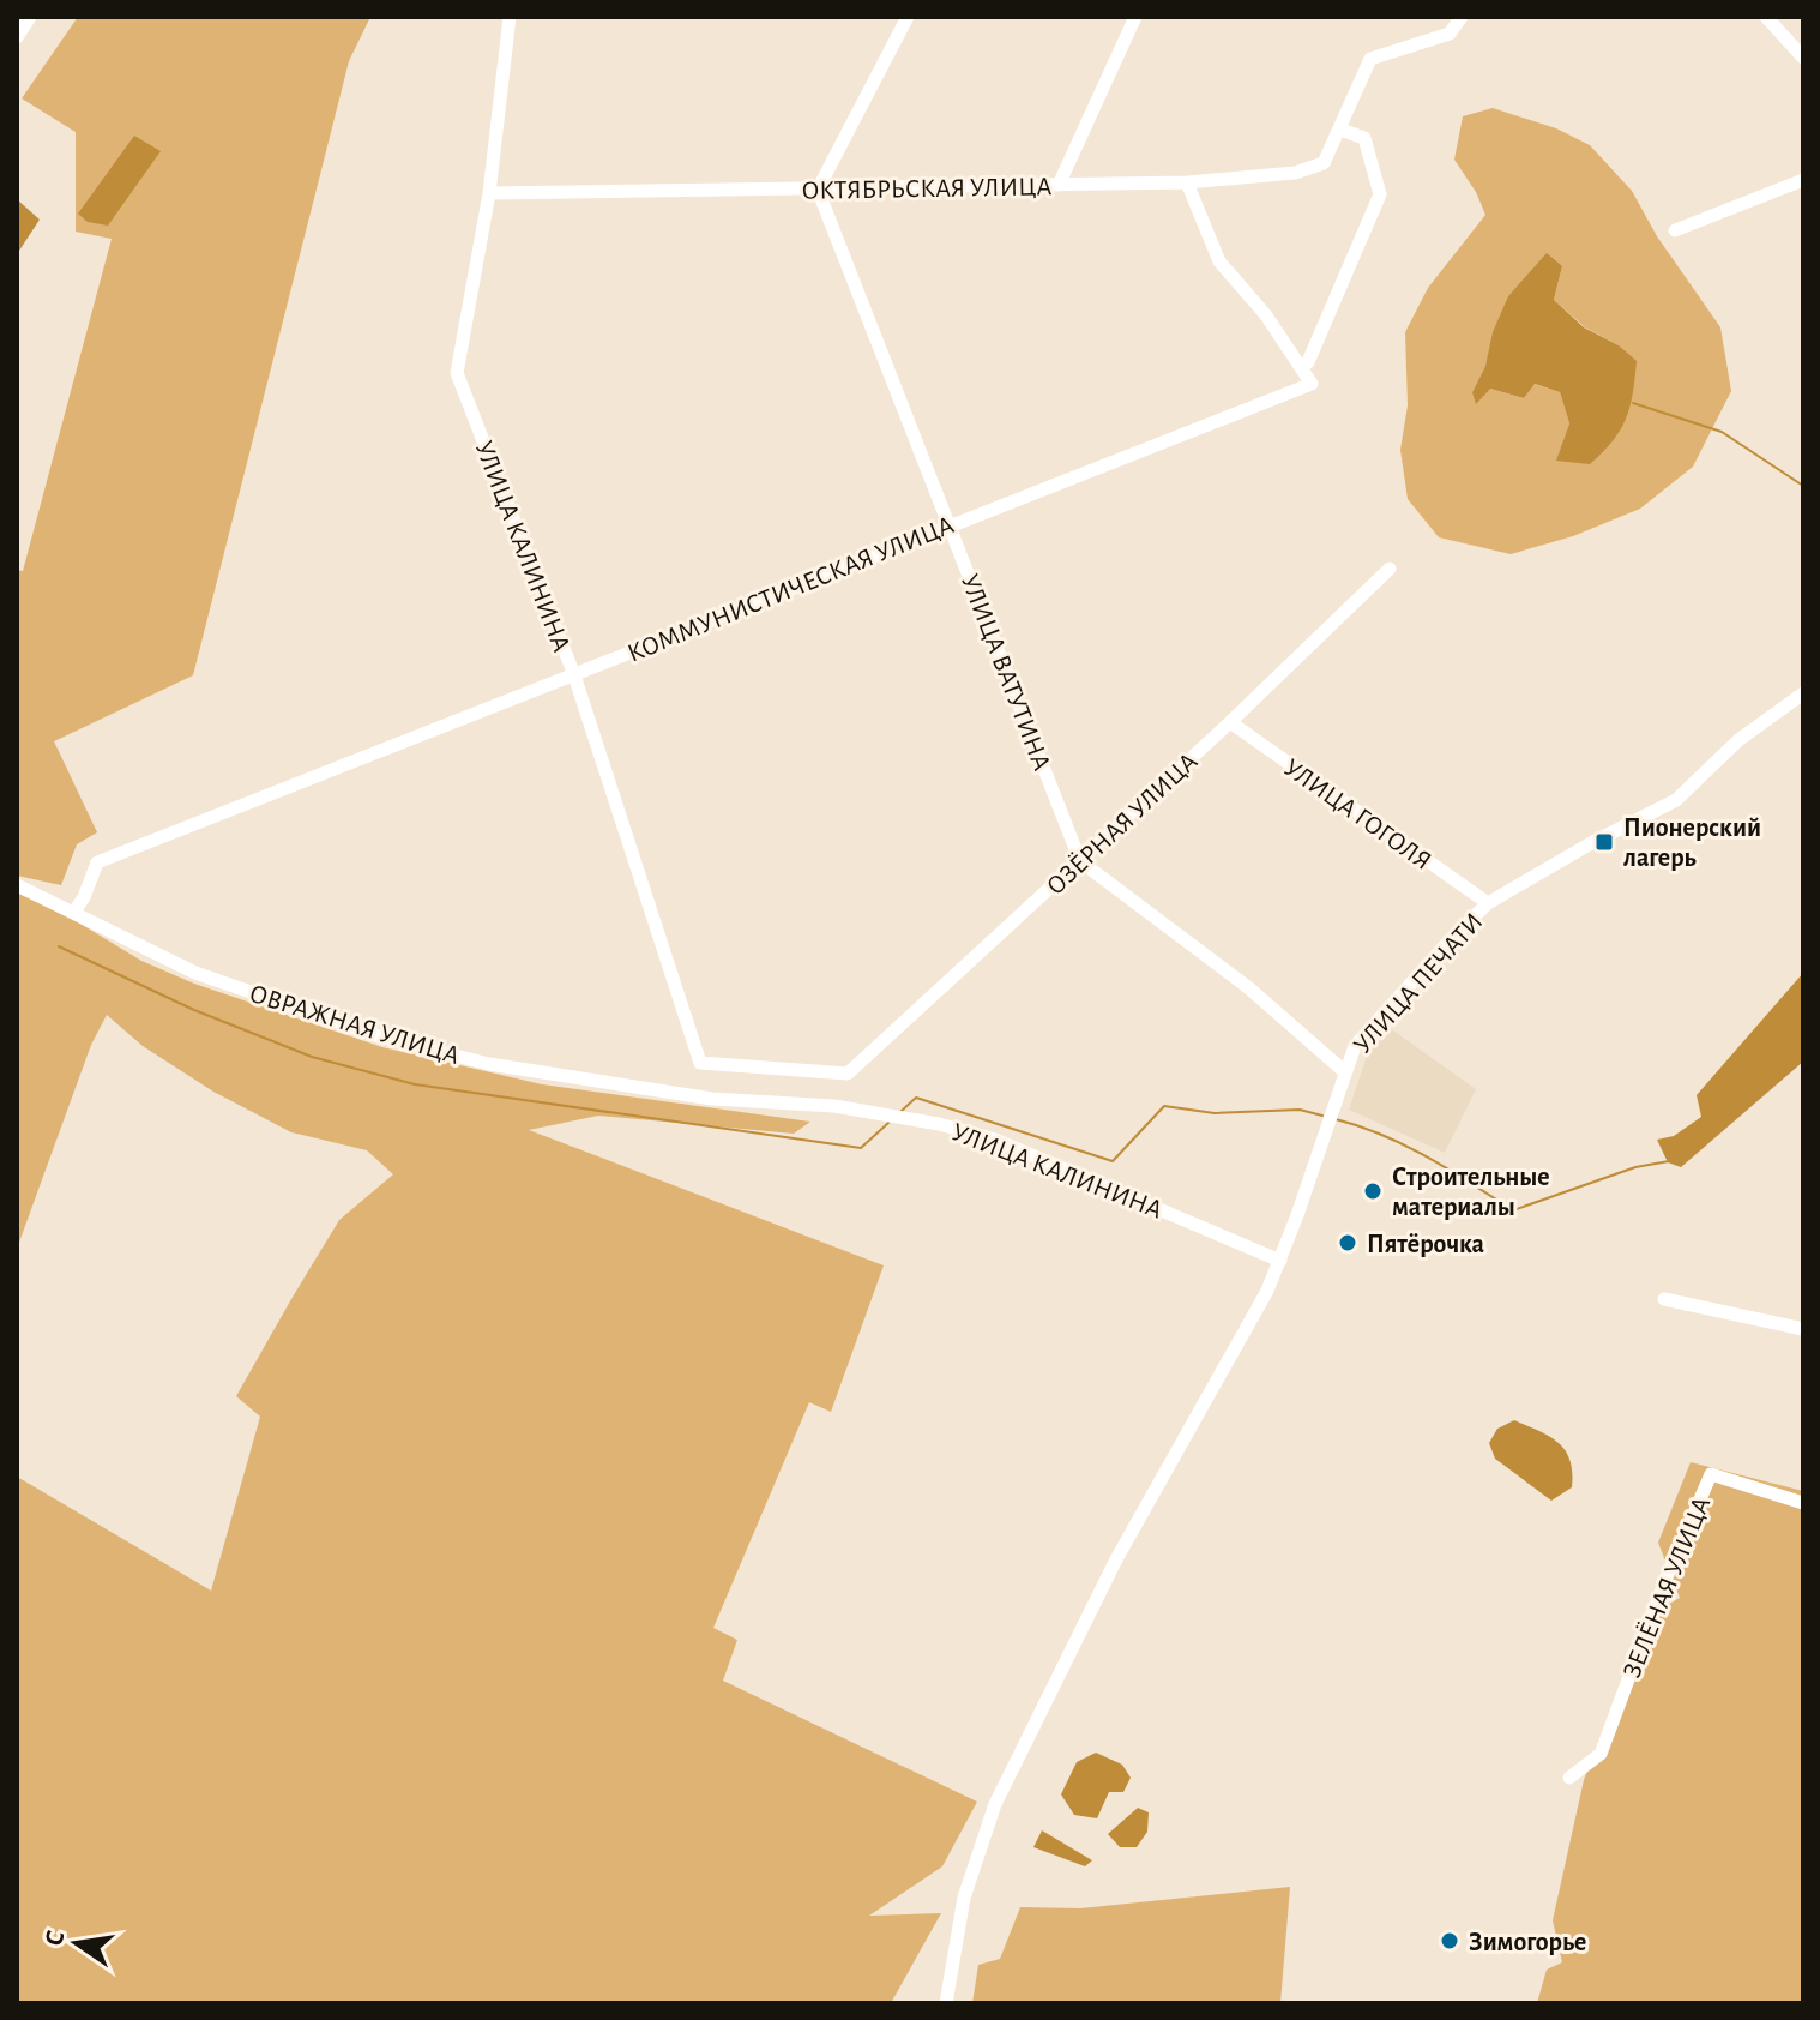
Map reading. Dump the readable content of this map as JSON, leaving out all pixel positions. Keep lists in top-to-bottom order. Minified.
{"streets":{"street":["ОКТЯБРЬСКАЯ УЛИЦА","УЛИЦА КАЛИНИНА","КОММУНИСТИЧЕСКАЯ УЛИЦА","УЛИЦА ВАТУТИНА","УЛИЦА ГОГОЛЯ","ОЗЁРНАЯ УЛИЦА","УЛИЦА ПЕЧАТИ","ОВРАЖНАЯ УЛИЦА","ЗЕЛЁНАЯ УЛИЦА"]},"crossings":[["ОКТЯБРЬСКАЯ УЛИЦА","УЛИЦА КАЛИНИНА"],["ОКТЯБРЬСКАЯ УЛИЦА","УЛИЦА ВАТУТИНА"],["УЛИЦА КАЛИНИНА","КОММУНИСТИЧЕСКАЯ УЛИЦА"],["УЛИЦА КАЛИНИНА","ОЗЁРНАЯ УЛИЦА"],["УЛИЦА КАЛИНИНА","УЛИЦА ПЕЧАТИ"],["УЛИЦА КАЛИНИНА","ОВРАЖНАЯ УЛИЦА"],["КОММУНИСТИЧЕСКАЯ УЛИЦА","УЛИЦА ВАТУТИНА"],["КОММУНИСТИЧЕСКАЯ УЛИЦА","ОВРАЖНАЯ УЛИЦА"],["УЛИЦА ВАТУТИНА","ОЗЁРНАЯ УЛИЦА"],["УЛИЦА ГОГОЛЯ","ОЗЁРНАЯ УЛИЦА"],["УЛИЦА ГОГОЛЯ","УЛИЦА ПЕЧАТИ"]],"places":{"transit":["Пионерский лагерь"],"other":["Строительные материалы","Пятёрочка","Зимогорье"]},"north":"left"}
